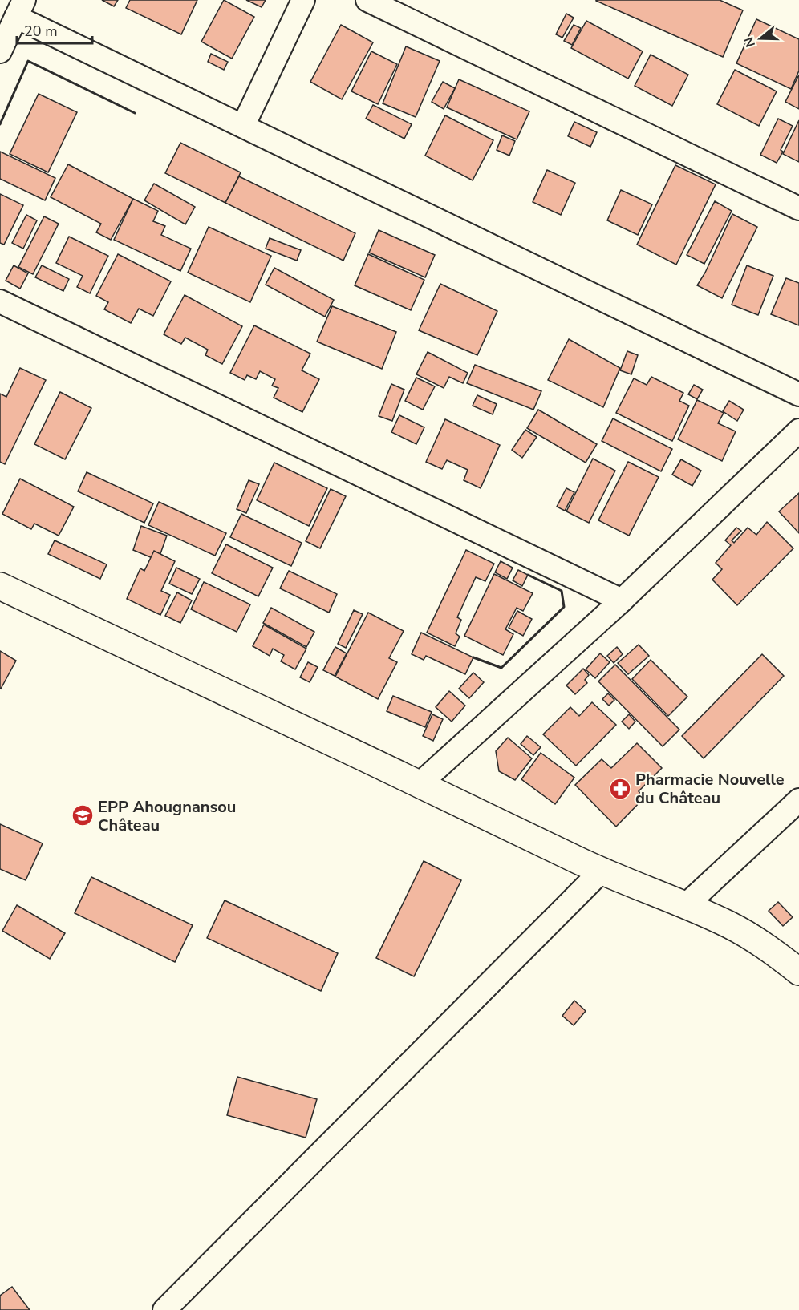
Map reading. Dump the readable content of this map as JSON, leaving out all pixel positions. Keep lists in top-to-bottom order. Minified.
{"places":{"pharmacy":["Pharmacie Nouvelle du Château"],"school or university":["EPP Ahougnansou Château"]},"scale_bar":"20 m","north":"left"}
